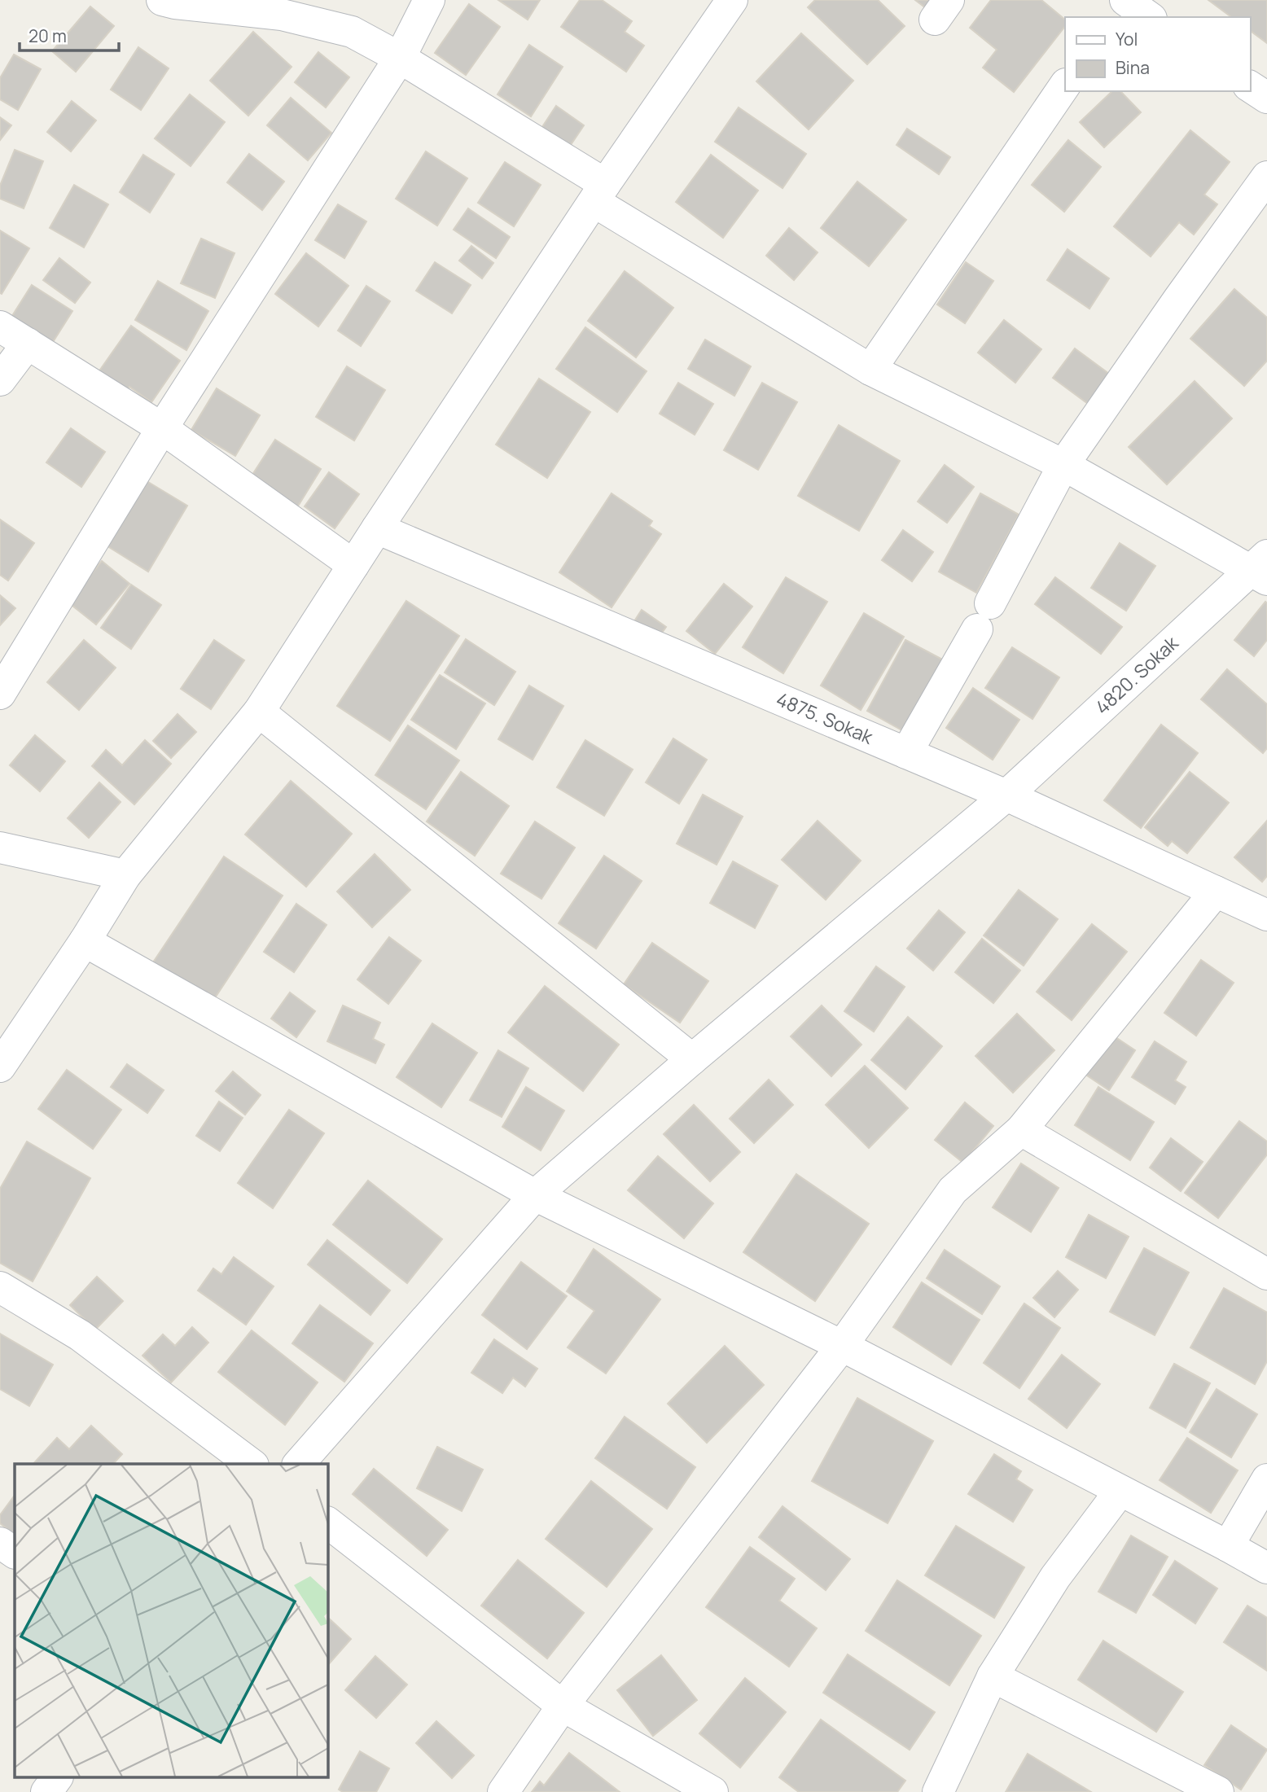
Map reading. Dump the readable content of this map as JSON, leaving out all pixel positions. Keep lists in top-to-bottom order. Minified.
{"streets":{"street":["4820. Sokak","4875. Sokak"]},"crossings":[["4820. Sokak","4875. Sokak"]],"legend":["Yol","Bina"],"scale_bar":"20 m"}
